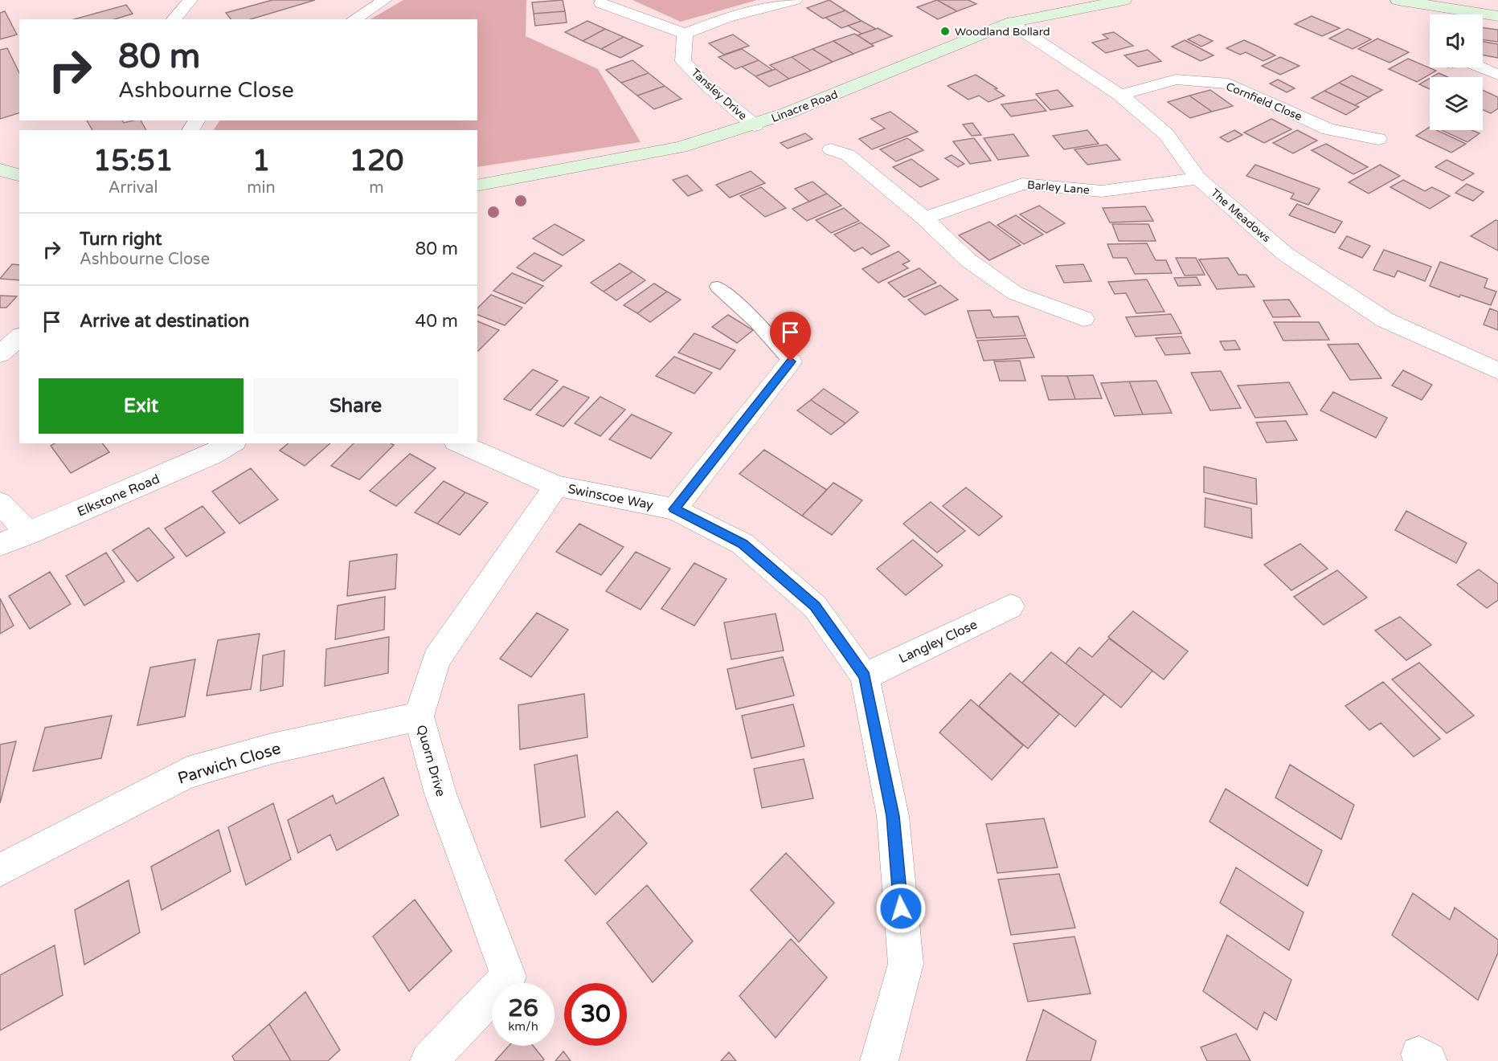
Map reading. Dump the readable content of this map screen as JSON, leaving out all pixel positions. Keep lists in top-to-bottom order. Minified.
{"streets":{"street":["Tansley Drive","Cornfield Close","Linacre Road","Barley Lane","The Meadows","Elkstone Road","Swinscoe Way","Langley Close","Quorn Drive","Parwich Close"]},"crossings":[["Tansley Drive","Linacre Road"],["Cornfield Close","The Meadows"],["Linacre Road","The Meadows"],["Barley Lane","The Meadows"],["Swinscoe Way","Langley Close"],["Swinscoe Way","Quorn Drive"],["Quorn Drive","Parwich Close"]],"places":["Woodland Bollard"],"page":{"turn":["80 m","Ashbourne Close"],"eta":["15:51","Arrival","1","min","120","m"],"list":[{"name":"Turn right","note":"Ashbourne Close","value":"80 m"},{"name":"Arrive at destination","value":"40 m"}],"buttons":["Exit","Share"],"speed":"26 km/h","limit":"30"}}
